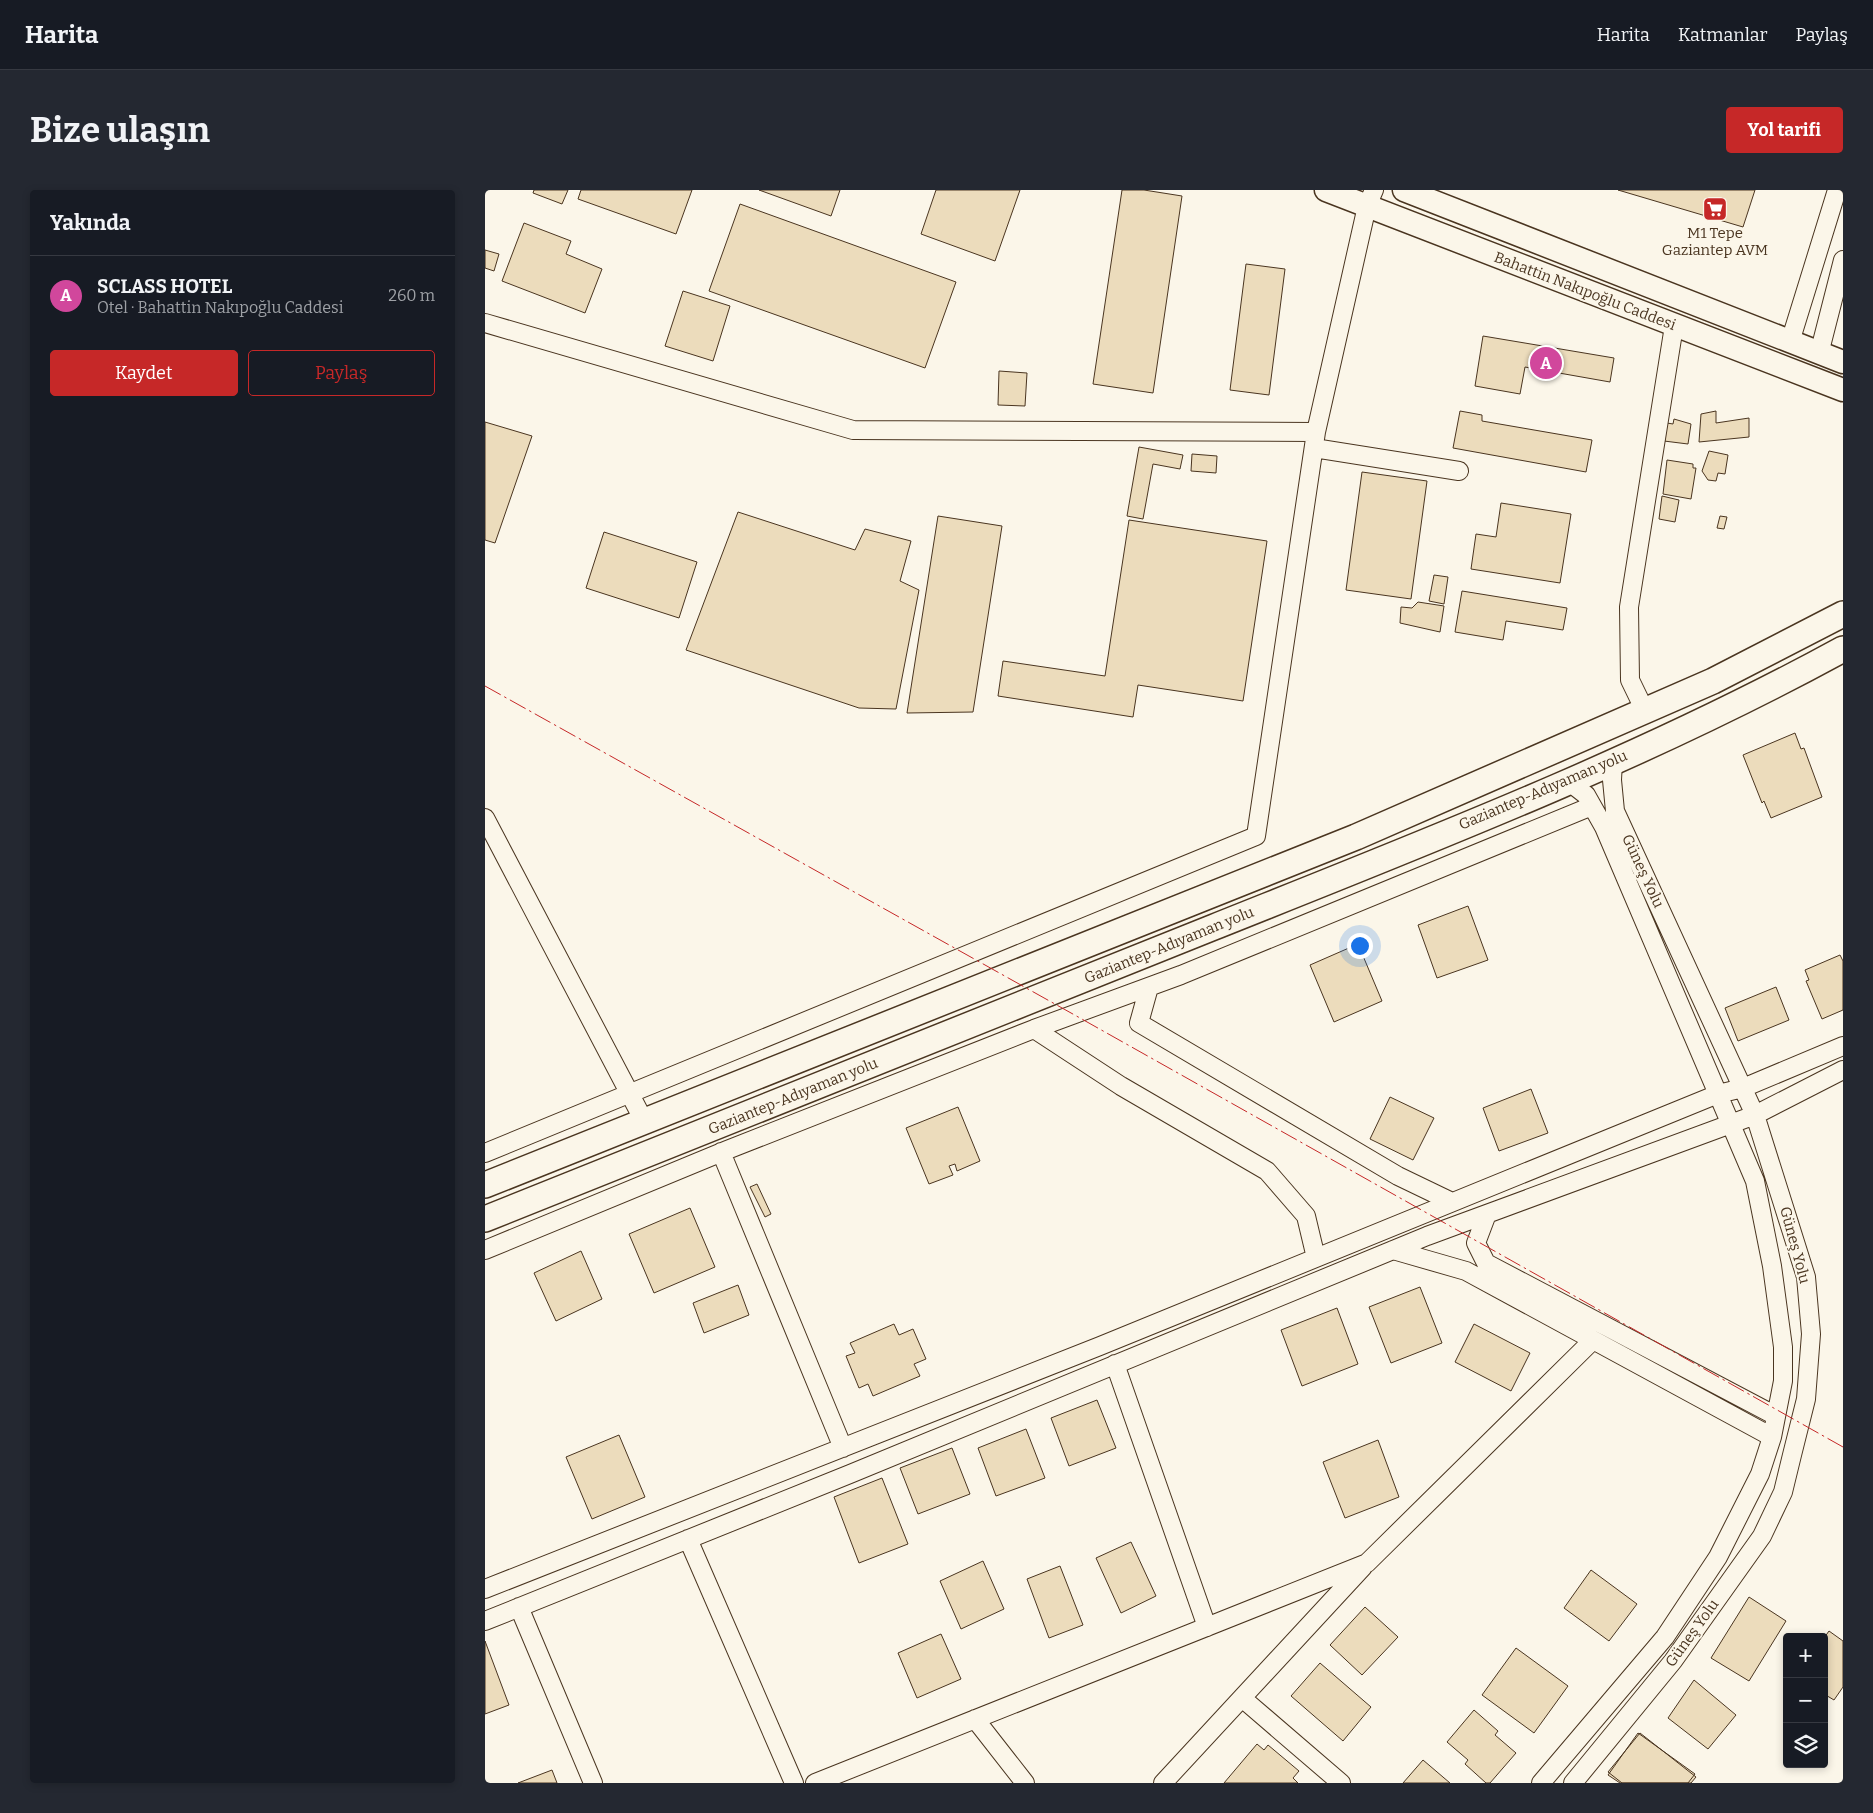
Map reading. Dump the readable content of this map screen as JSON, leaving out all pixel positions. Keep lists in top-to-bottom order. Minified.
{"streets":{"highway":["Gaziantep-Adıyaman yolu"],"main road":["Bahattin Nakıpoğlu Caddesi"],"street":["Güneş Yolu"]},"crossings":[["Gaziantep-Adıyaman yolu","Güneş Yolu"]],"places":{"supermarket":["M1 Tepe Gaziantep AVM"]},"page":{"header":"Harita","nav":["Harita","Katmanlar","Paylaş"],"buttons":["Yol tarifi",["Kaydet","Paylaş"]],"title":"Bize ulaşın","heading":"Yakında","list":[{"mark":"A","name":"SCLASS HOTEL","note":"Otel · Bahattin Nakıpoğlu Caddesi","value":"260 m"}],"pins":"A","map_buttons":["+","−"]}}
